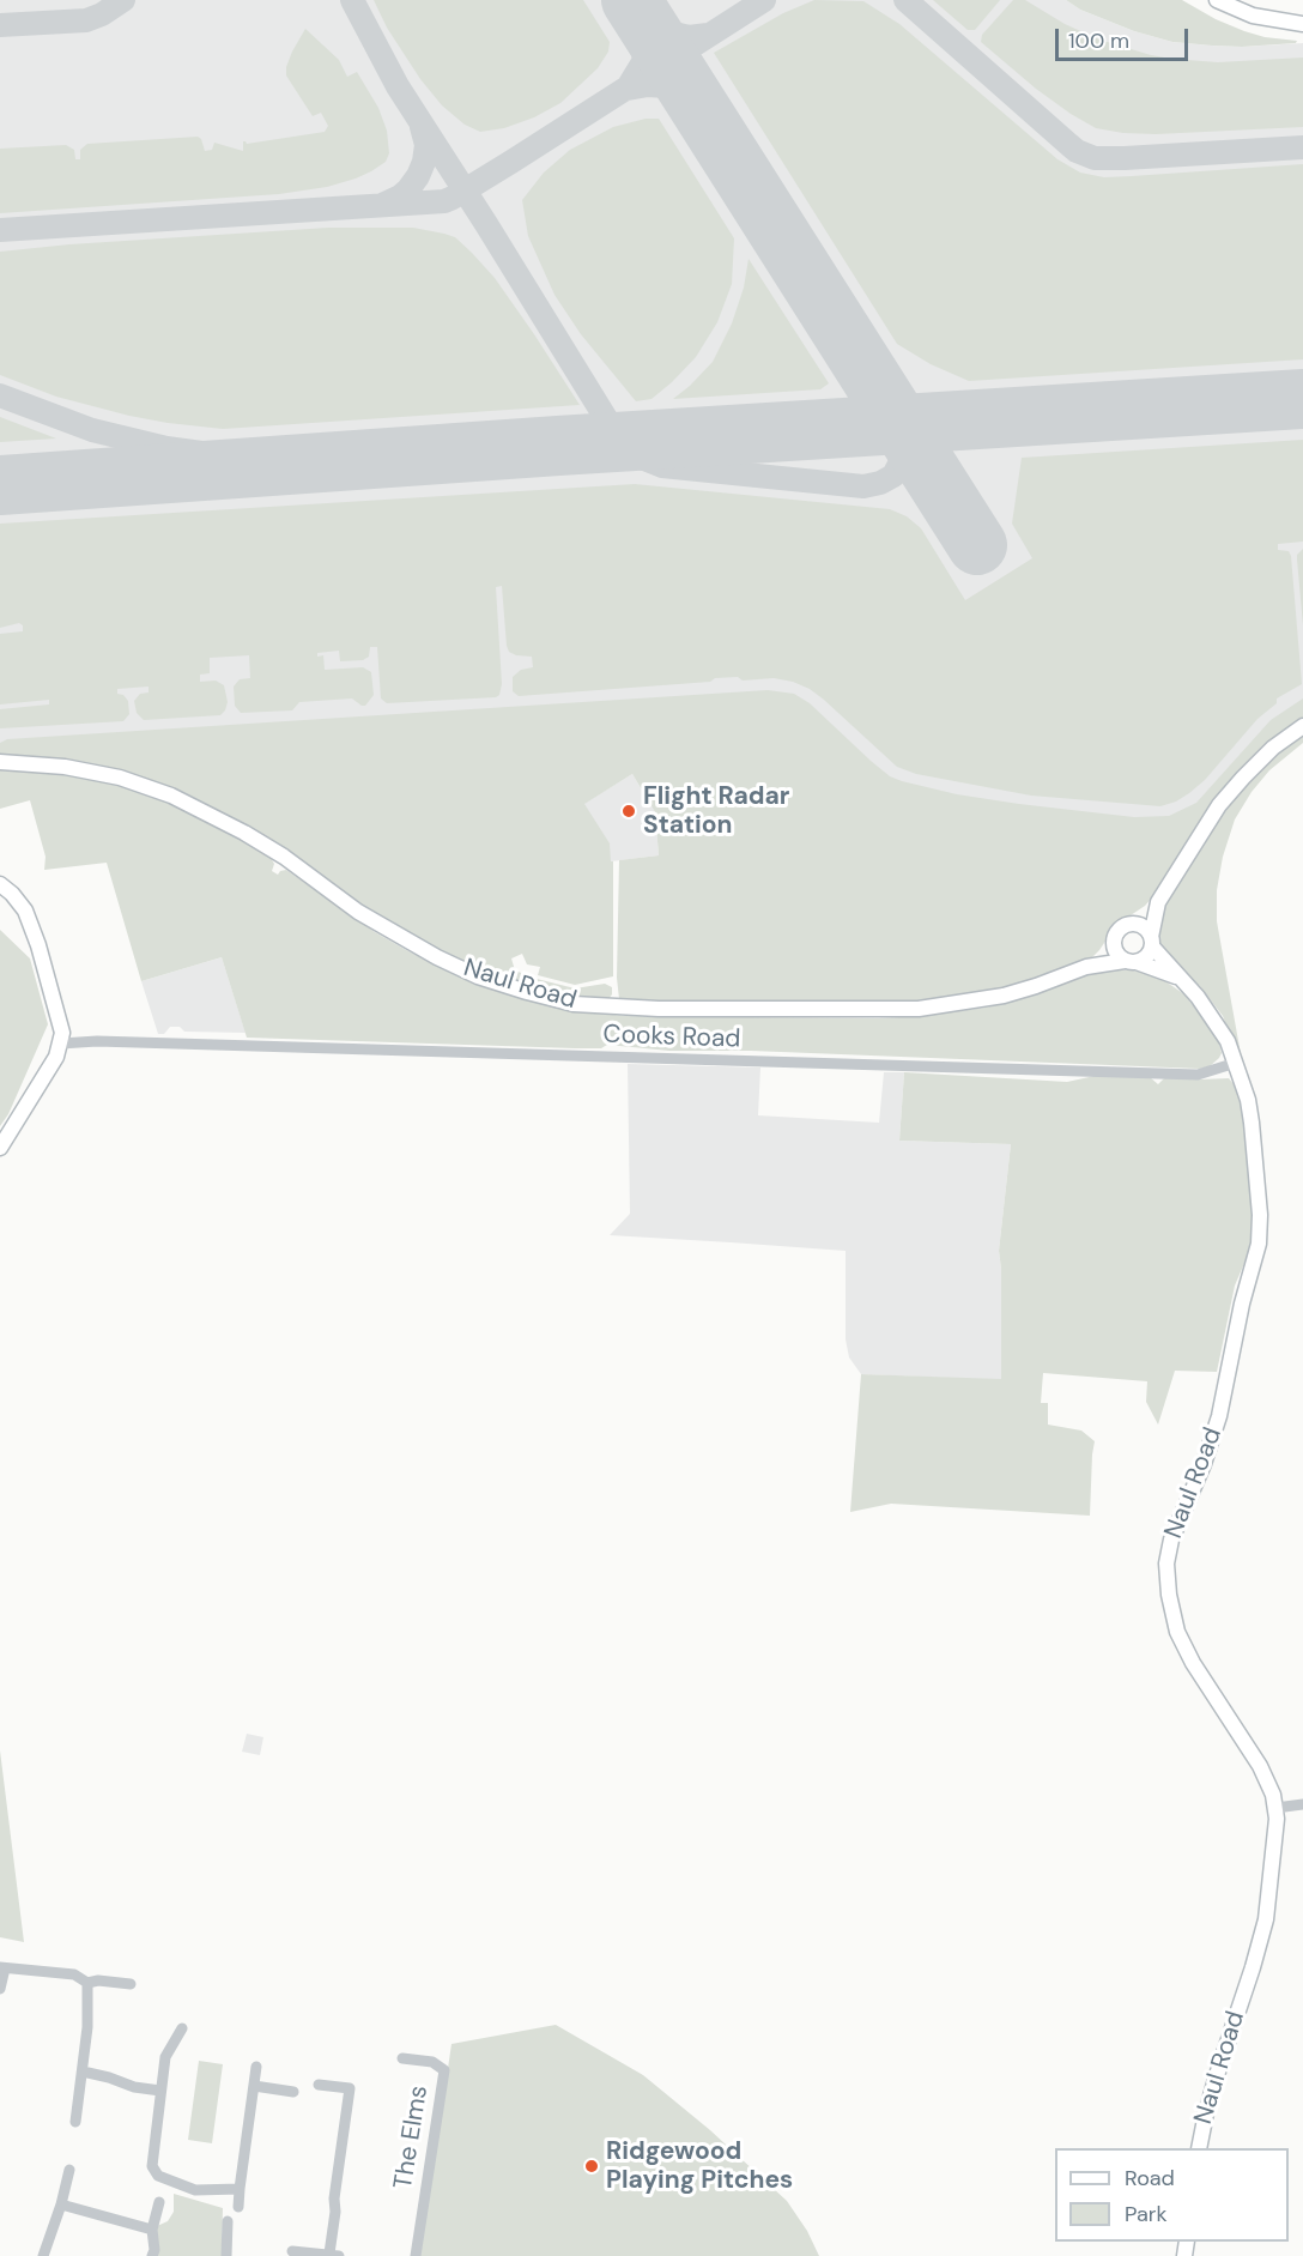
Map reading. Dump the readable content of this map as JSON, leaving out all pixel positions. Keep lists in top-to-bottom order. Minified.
{"streets":{"main road":["Naul Road"],"street":["Cooks Road","The Elms"]},"crossings":[["Naul Road","Cooks Road"]],"places":["Flight Radar Station","Ridgewood Playing Pitches"],"legend":["Road","Park"],"scale_bar":"100 m"}
